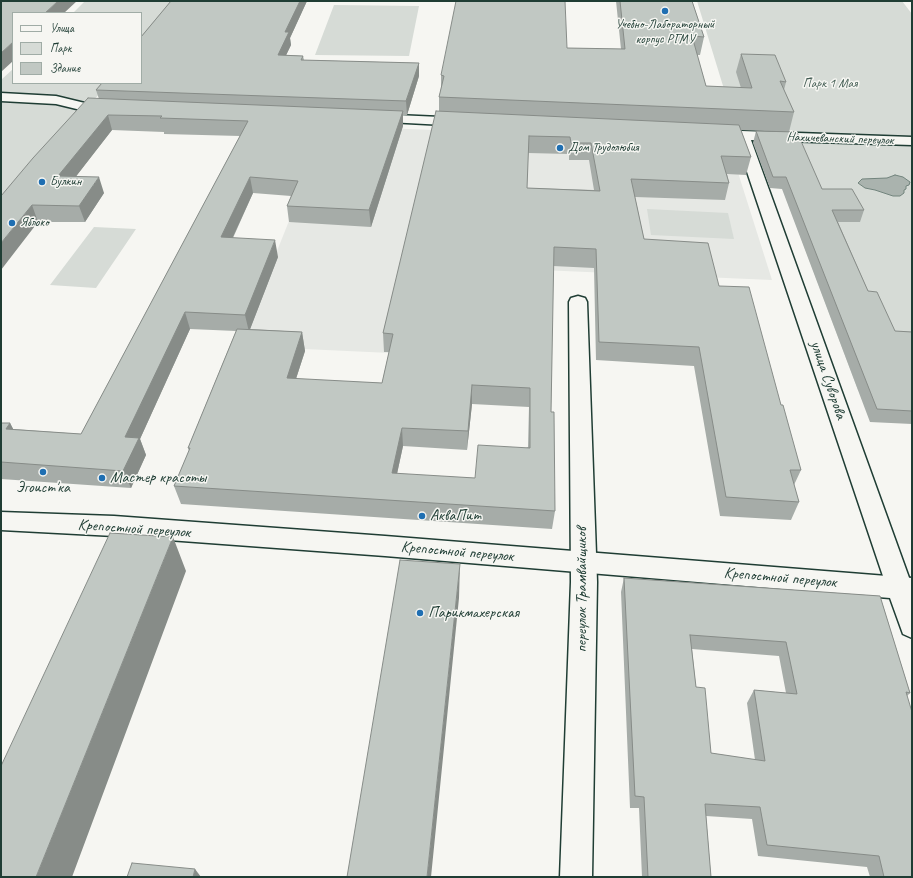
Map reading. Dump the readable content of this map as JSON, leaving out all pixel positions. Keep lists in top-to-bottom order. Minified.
{"streets":{"street":["Нахичеванский переулок","улица Суворова","Крепостной переулок","переулок Трамвайщиков"]},"crossings":[["Нахичеванский переулок","улица Суворова"],["улица Суворова","Крепостной переулок"],["Крепостной переулок","переулок Трамвайщиков"]],"parks":["Парк 1 Мая"],"places":["Учебно-Лабораторный корпус РГМУ","Дом Трудолюбия","Булкин","Яблоко","Эгоист'ка","Мастер красоты","АкваПит","Парикмахерская"],"legend":["Улица","Парк","Здание"]}
